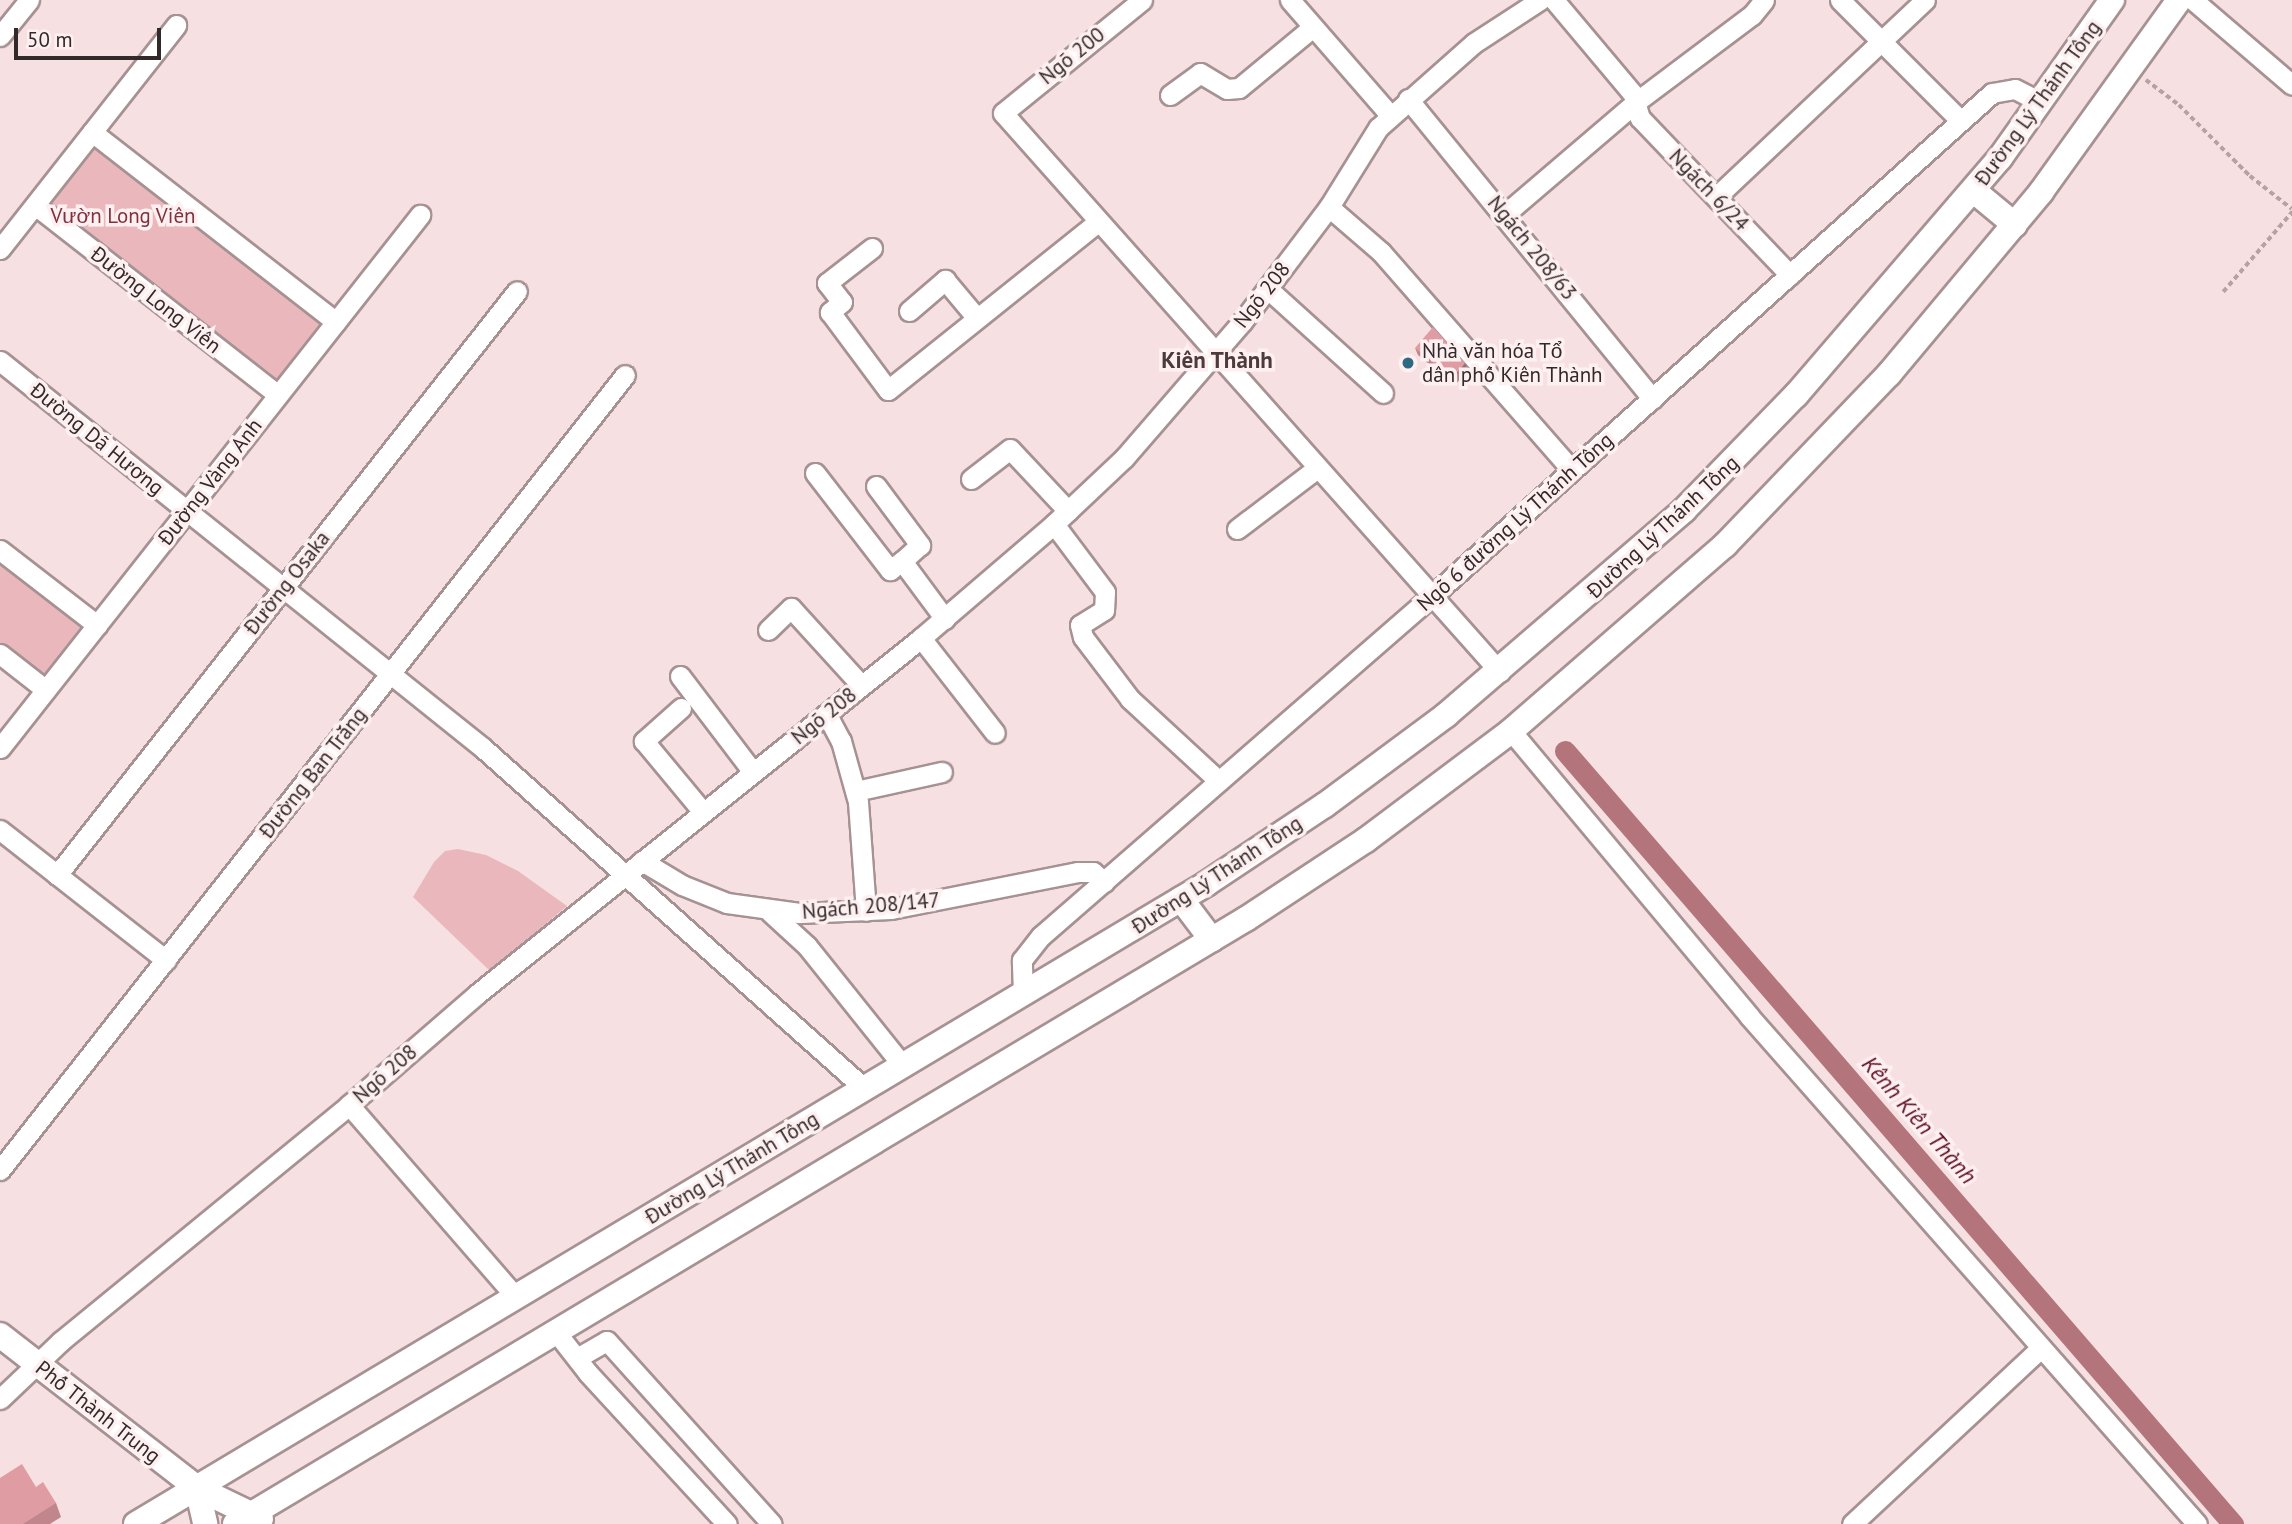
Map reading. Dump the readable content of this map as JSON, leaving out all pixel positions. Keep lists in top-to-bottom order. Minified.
{"streets":{"main road":["Đường Lý Thánh Tông","Phố Thành Trung"],"street":["Ngõ 200","Ngách 6/24","Ngách 208/63","Ngõ 208","Đường Long Viên","Đường Dã Hương","Đường Vàng Anh","Ngõ 6 đường Lý Thánh Tông","Đường Osaka","Đường Ban Trắng","Ngách 208/147"]},"crossings":[["Đường Lý Thánh Tông","Đường Dã Hương"],["Đường Lý Thánh Tông","Ngõ 6 đường Lý Thánh Tông"],["Đường Lý Thánh Tông","Phố Thành Trung"],["Ngách 6/24","Ngõ 6 đường Lý Thánh Tông"],["Ngách 208/63","Ngõ 208"],["Ngách 208/63","Ngõ 6 đường Lý Thánh Tông"],["Ngõ 208","Đường Dã Hương"],["Ngõ 208","Ngách 208/147"],["Ngõ 208","Phố Thành Trung"],["Đường Long Viên","Đường Vàng Anh"],["Đường Dã Hương","Đường Vàng Anh"],["Đường Dã Hương","Đường Osaka"],["Đường Dã Hương","Đường Ban Trắng"],["Ngõ 6 đường Lý Thánh Tông","Ngách 208/147"]],"districts":["Kiên Thành"],"water":["Kênh Kiên Thành"],"parks":["Vườn Long Viên"],"places":["Nhà văn hóa Tổ dân phố Kiên Thành"],"scale_bar":"50 m"}
